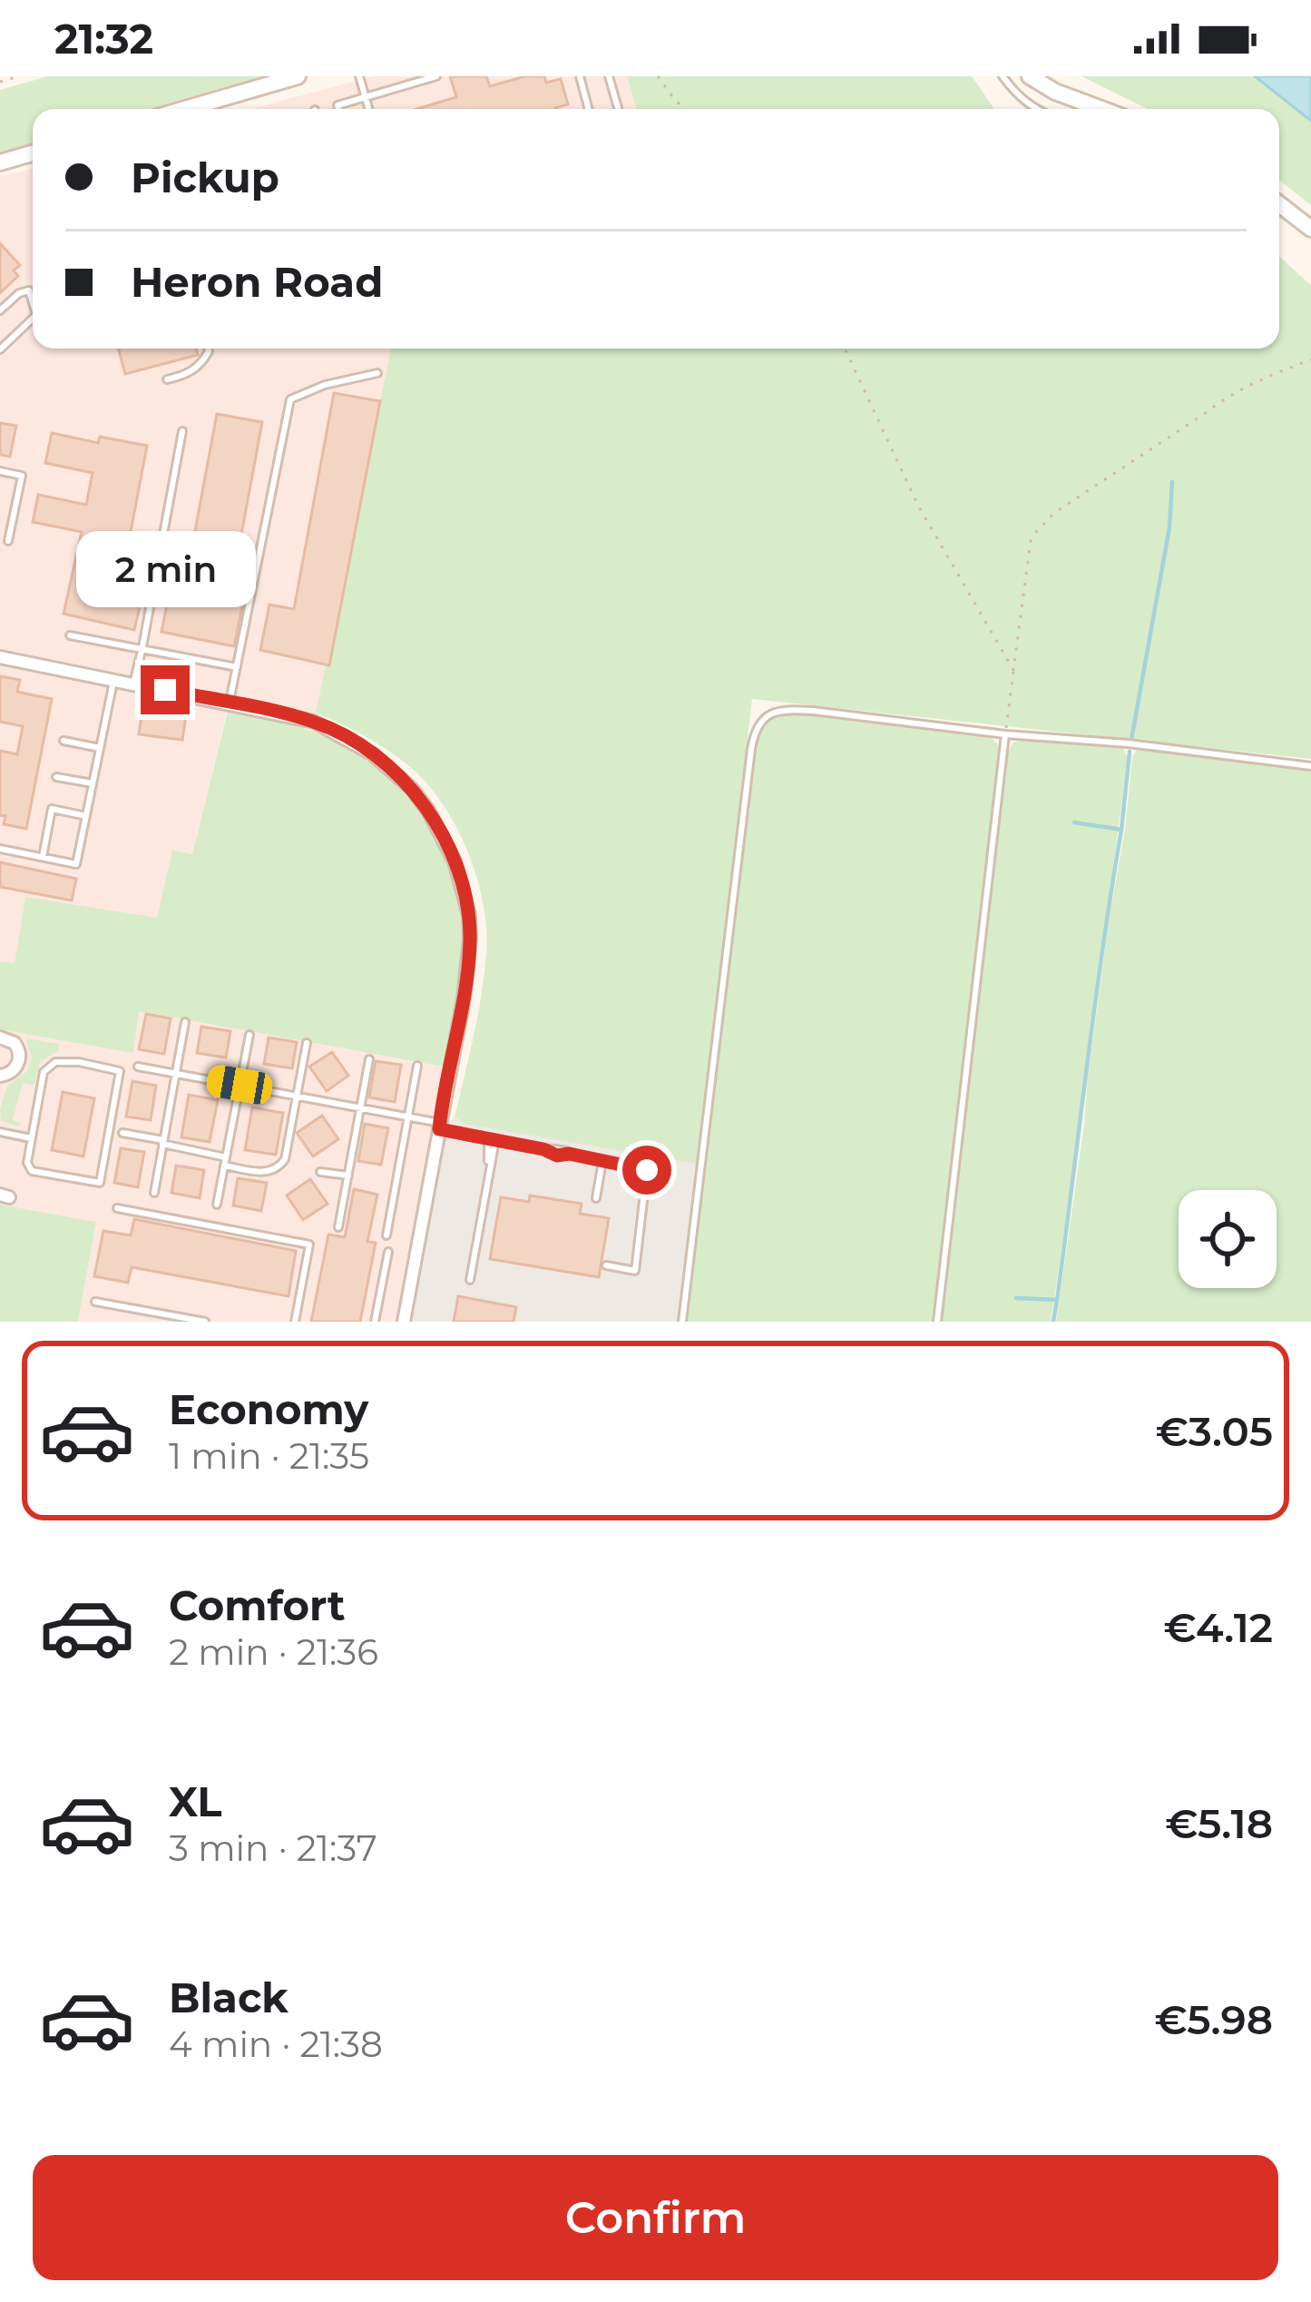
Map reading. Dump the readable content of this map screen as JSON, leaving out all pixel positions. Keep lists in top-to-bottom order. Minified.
{"page":{"status":"21:32","banner":["Pickup","Heron Road"],"bubble":"2 min","list":[{"name":"Economy","note":"1 min · 21:35","value":"€3.05"},{"name":"Comfort","note":"2 min · 21:36","value":"€4.12"},{"name":"XL","note":"3 min · 21:37","value":"€5.18"},{"name":"Black","note":"4 min · 21:38","value":"€5.98"}],"buttons":"Confirm"}}
